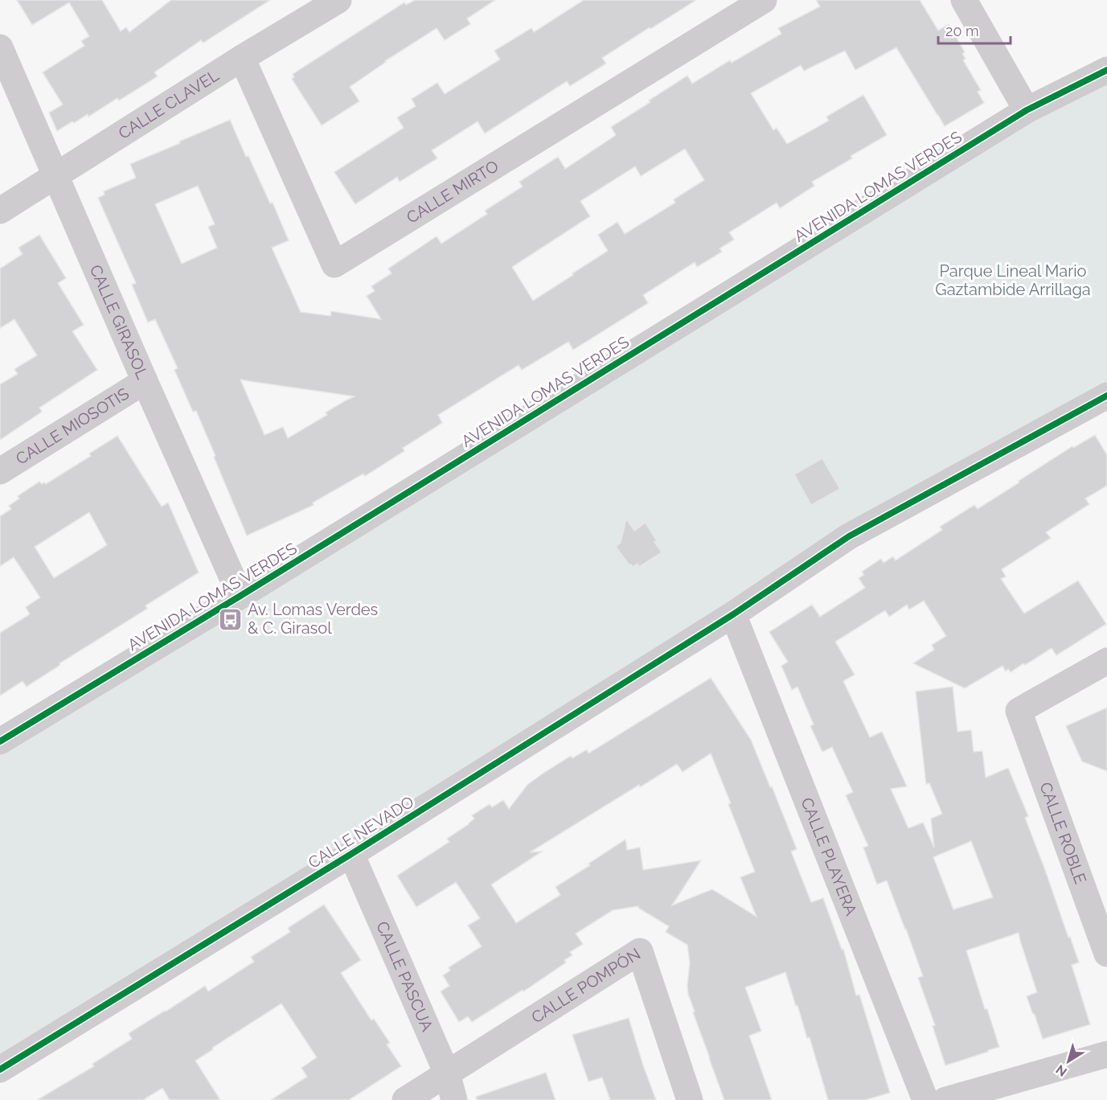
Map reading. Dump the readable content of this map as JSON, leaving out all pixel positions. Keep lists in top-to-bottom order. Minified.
{"streets":{"street":["CALLE CLAVEL","AVENIDA LOMAS VERDES","CALLE MIRTO","CALLE GIRASOL","CALLE MIOSOTIS","CALLE NEVADO","CALLE ROBLE","CALLE PLAYERA","CALLE PASCUA","CALLE POMPÓN"]},"crossings":[["CALLE CLAVEL","CALLE MIRTO"],["CALLE CLAVEL","CALLE GIRASOL"],["AVENIDA LOMAS VERDES","CALLE GIRASOL"],["CALLE GIRASOL","CALLE MIOSOTIS"],["CALLE NEVADO","CALLE PLAYERA"],["CALLE NEVADO","CALLE PASCUA"],["CALLE PASCUA","CALLE POMPÓN"]],"parks":["Parque Lineal Mario Gaztambide Arrillaga"],"places":{"bus stop":["Av. Lomas Verdes & C. Girasol"]},"scale_bar":"20 m","north":"bottom left"}
